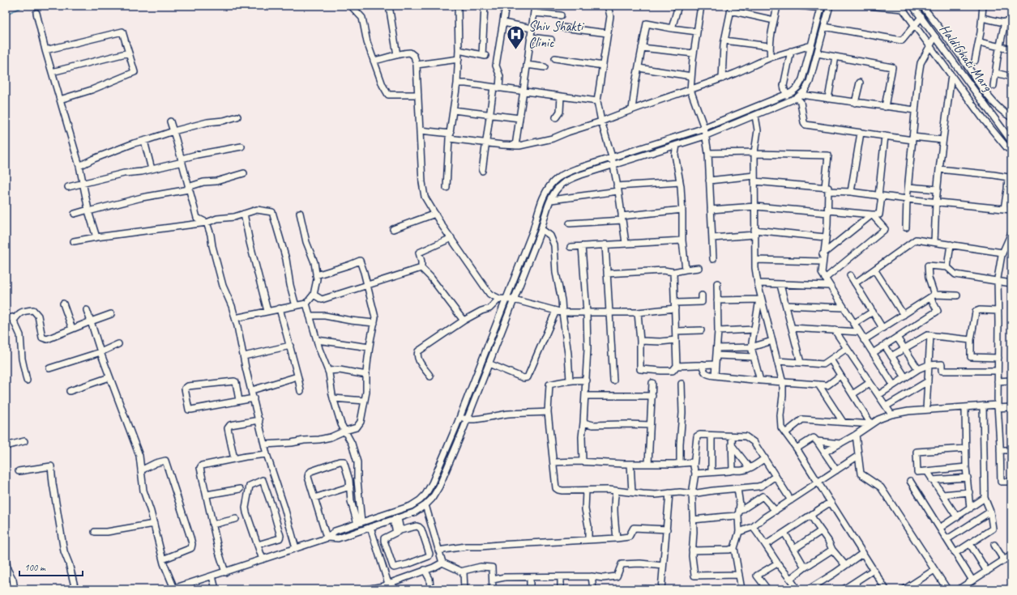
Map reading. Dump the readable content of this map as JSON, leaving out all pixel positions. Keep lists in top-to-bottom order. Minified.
{"streets":{"street":["HaldiGhati Marg"]},"places":{"hospital":["Shiv Shakti Clinic"]},"scale_bar":"100 m"}
